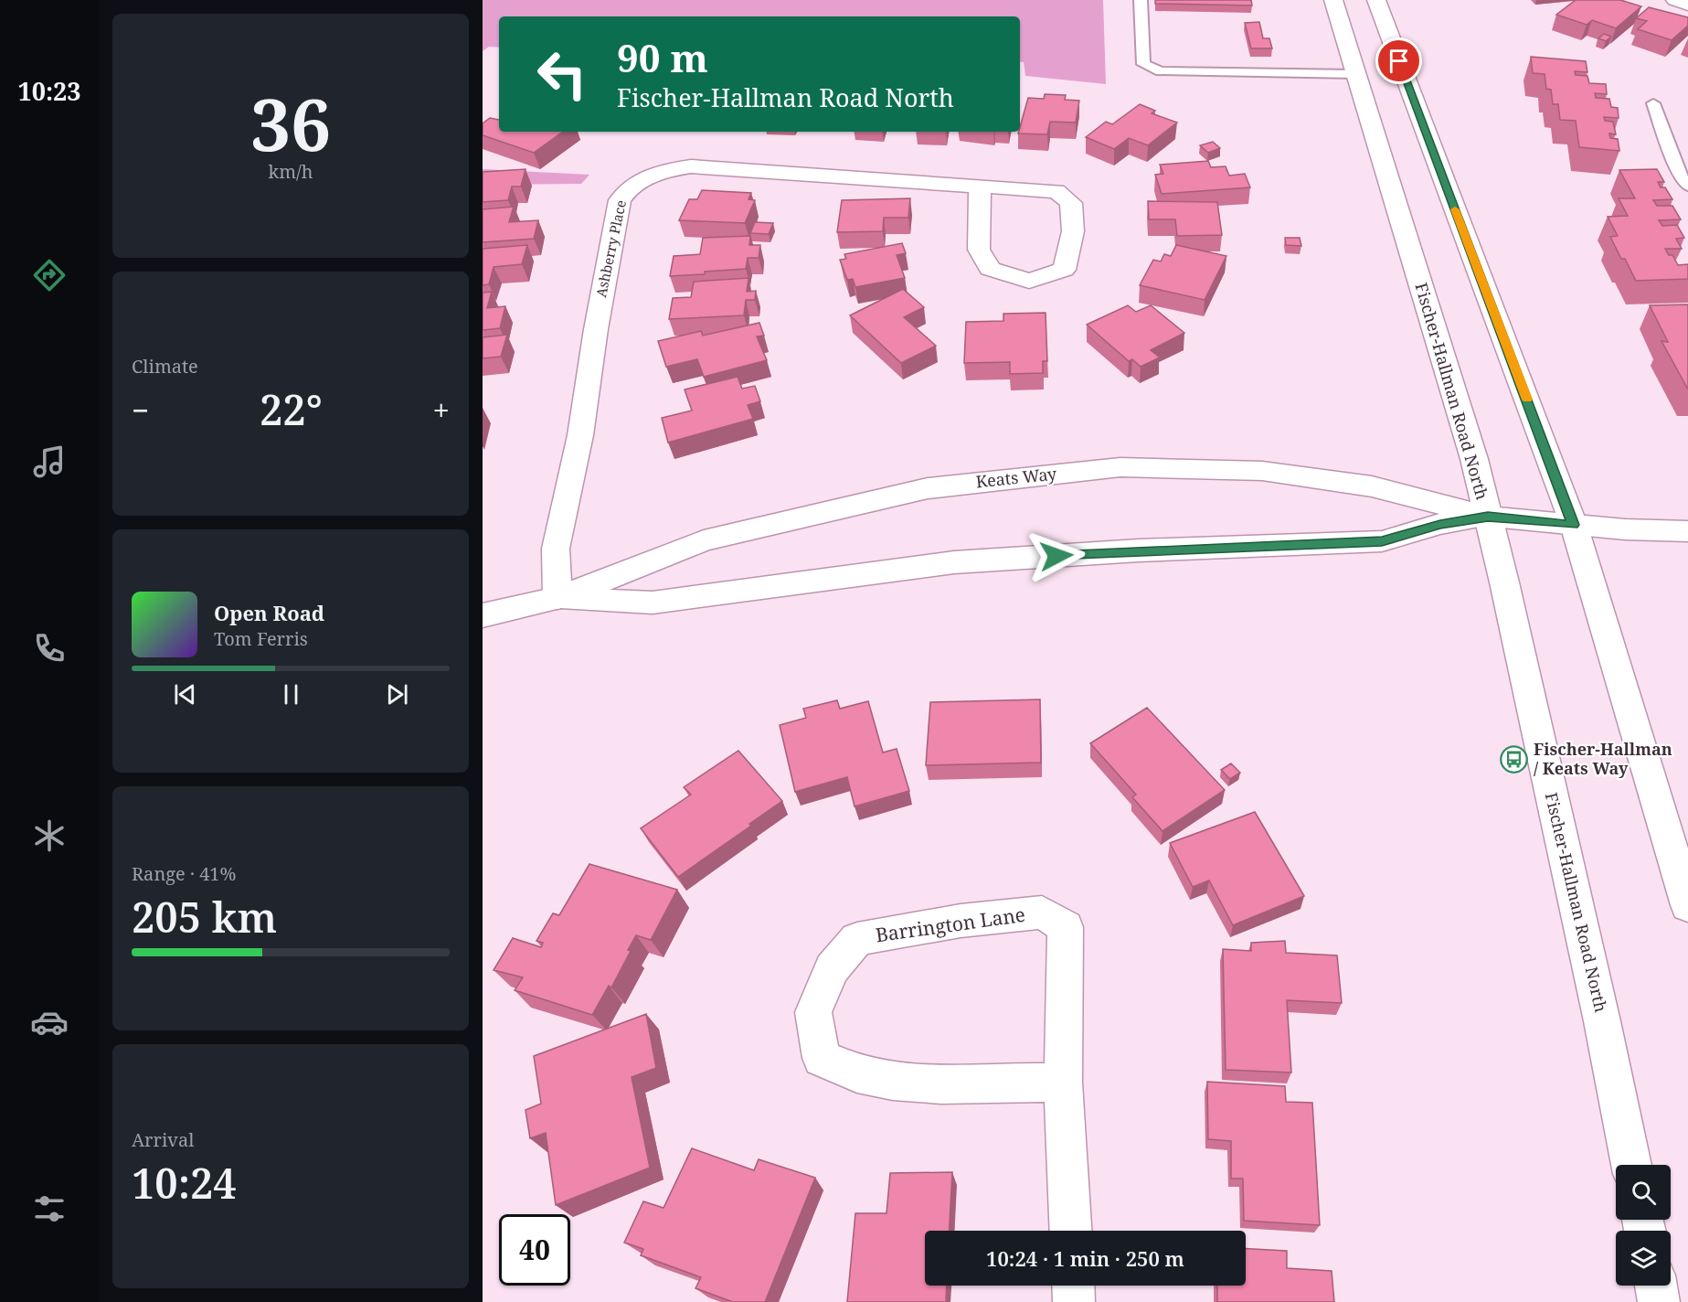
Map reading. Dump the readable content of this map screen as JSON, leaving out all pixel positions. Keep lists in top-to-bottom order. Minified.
{"streets":{"street":["Ashberry Place","Fischer-Hallman Road North","Keats Way","Barrington Lane"]},"crossings":[["Ashberry Place","Keats Way"],["Fischer-Hallman Road North","Keats Way"]],"places":{"bus stop":["Fischer-Hallman / Keats Way"]},"page":{"tabs":"10:23","tile":[["36","km/h"],"Climate",["Range · 41%","205 km"],["Arrival","10:24"]],"turn":["90 m","Fischer-Hallman Road North"],"heat":["−","22°","+"],"song":["Open Road","Tom Ferris"],"limit":"40","trip":"10:24 · 1 min · 250 m"}}
